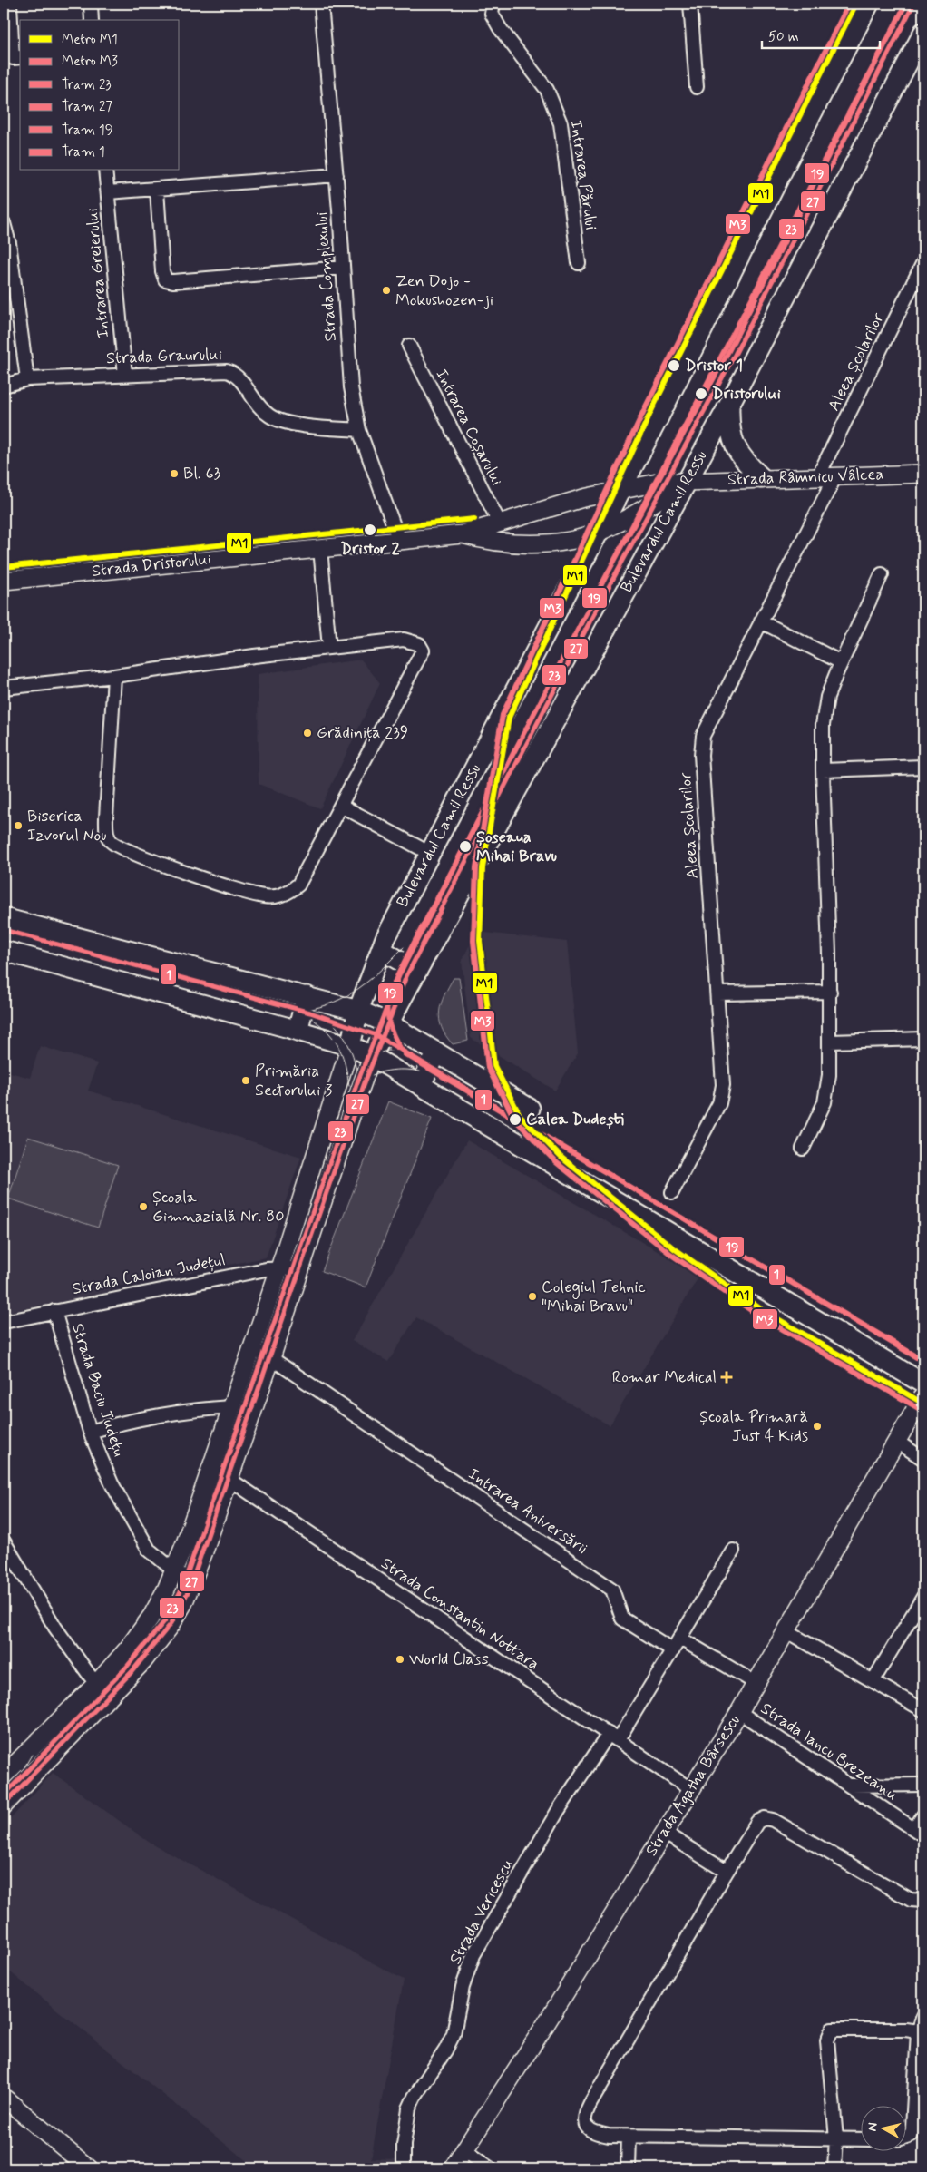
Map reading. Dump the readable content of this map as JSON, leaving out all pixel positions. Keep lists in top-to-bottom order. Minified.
{"streets":{"main road":["Bulevardul Camil Ressu"],"street":["Intrarea Părului","Intrarea Greierului","Strada Complexului","Strada Graurului","Aleea Școlarilor","Intrarea Coșarului","Strada Râmnicu Vâlcea","Strada Dristorului","Strada Caloian Județul","Strada Baciu Județu","Intrarea Aniversării","Strada Constantin Nottara","Strada Iancu Brezeanu","Strada Agatha Bârsescu","Strada Vericescu"]},"crossings":[["Intrarea Greierului","Strada Graurului"],["Strada Complexului","Strada Graurului"],["Strada Complexului","Strada Dristorului"],["Aleea Școlarilor","Strada Râmnicu Vâlcea"],["Intrarea Coșarului","Strada Dristorului"],["Strada Râmnicu Vâlcea","Bulevardul Camil Ressu"],["Strada Râmnicu Vâlcea","Strada Dristorului"],["Bulevardul Camil Ressu","Strada Dristorului"],["Strada Caloian Județul","Strada Baciu Județu"],["Intrarea Aniversării","Strada Vericescu"],["Strada Constantin Nottara","Strada Agatha Bârsescu"],["Strada Constantin Nottara","Strada Vericescu"],["Strada Iancu Brezeanu","Strada Agatha Bârsescu"]],"places":{"other":["Zen Dojo - Mokushozen-ji","Dristor 1","Dristorului","Bl. 63","Dristor 2","Grădinița 239","Biserica Izvorul Nou","Șoseaua Mihai Bravu","Primăria Sectorului 3","Calea Dudești","Școala Gimnazială Nr. 80","Colegiul Tehnic \"Mihai Bravu\"","Școala Primară Just 4 Kids","World Class"],"health":["Romar Medical"]},"lines":["metro line M1","metro line M3","tram line 23","tram line 27","tram line 19","tram line 1"],"legend":["Metro M1","Metro M3","Tram 23","Tram 27","Tram 19","Tram 1"],"scale_bar":"50 m","north":"left"}
